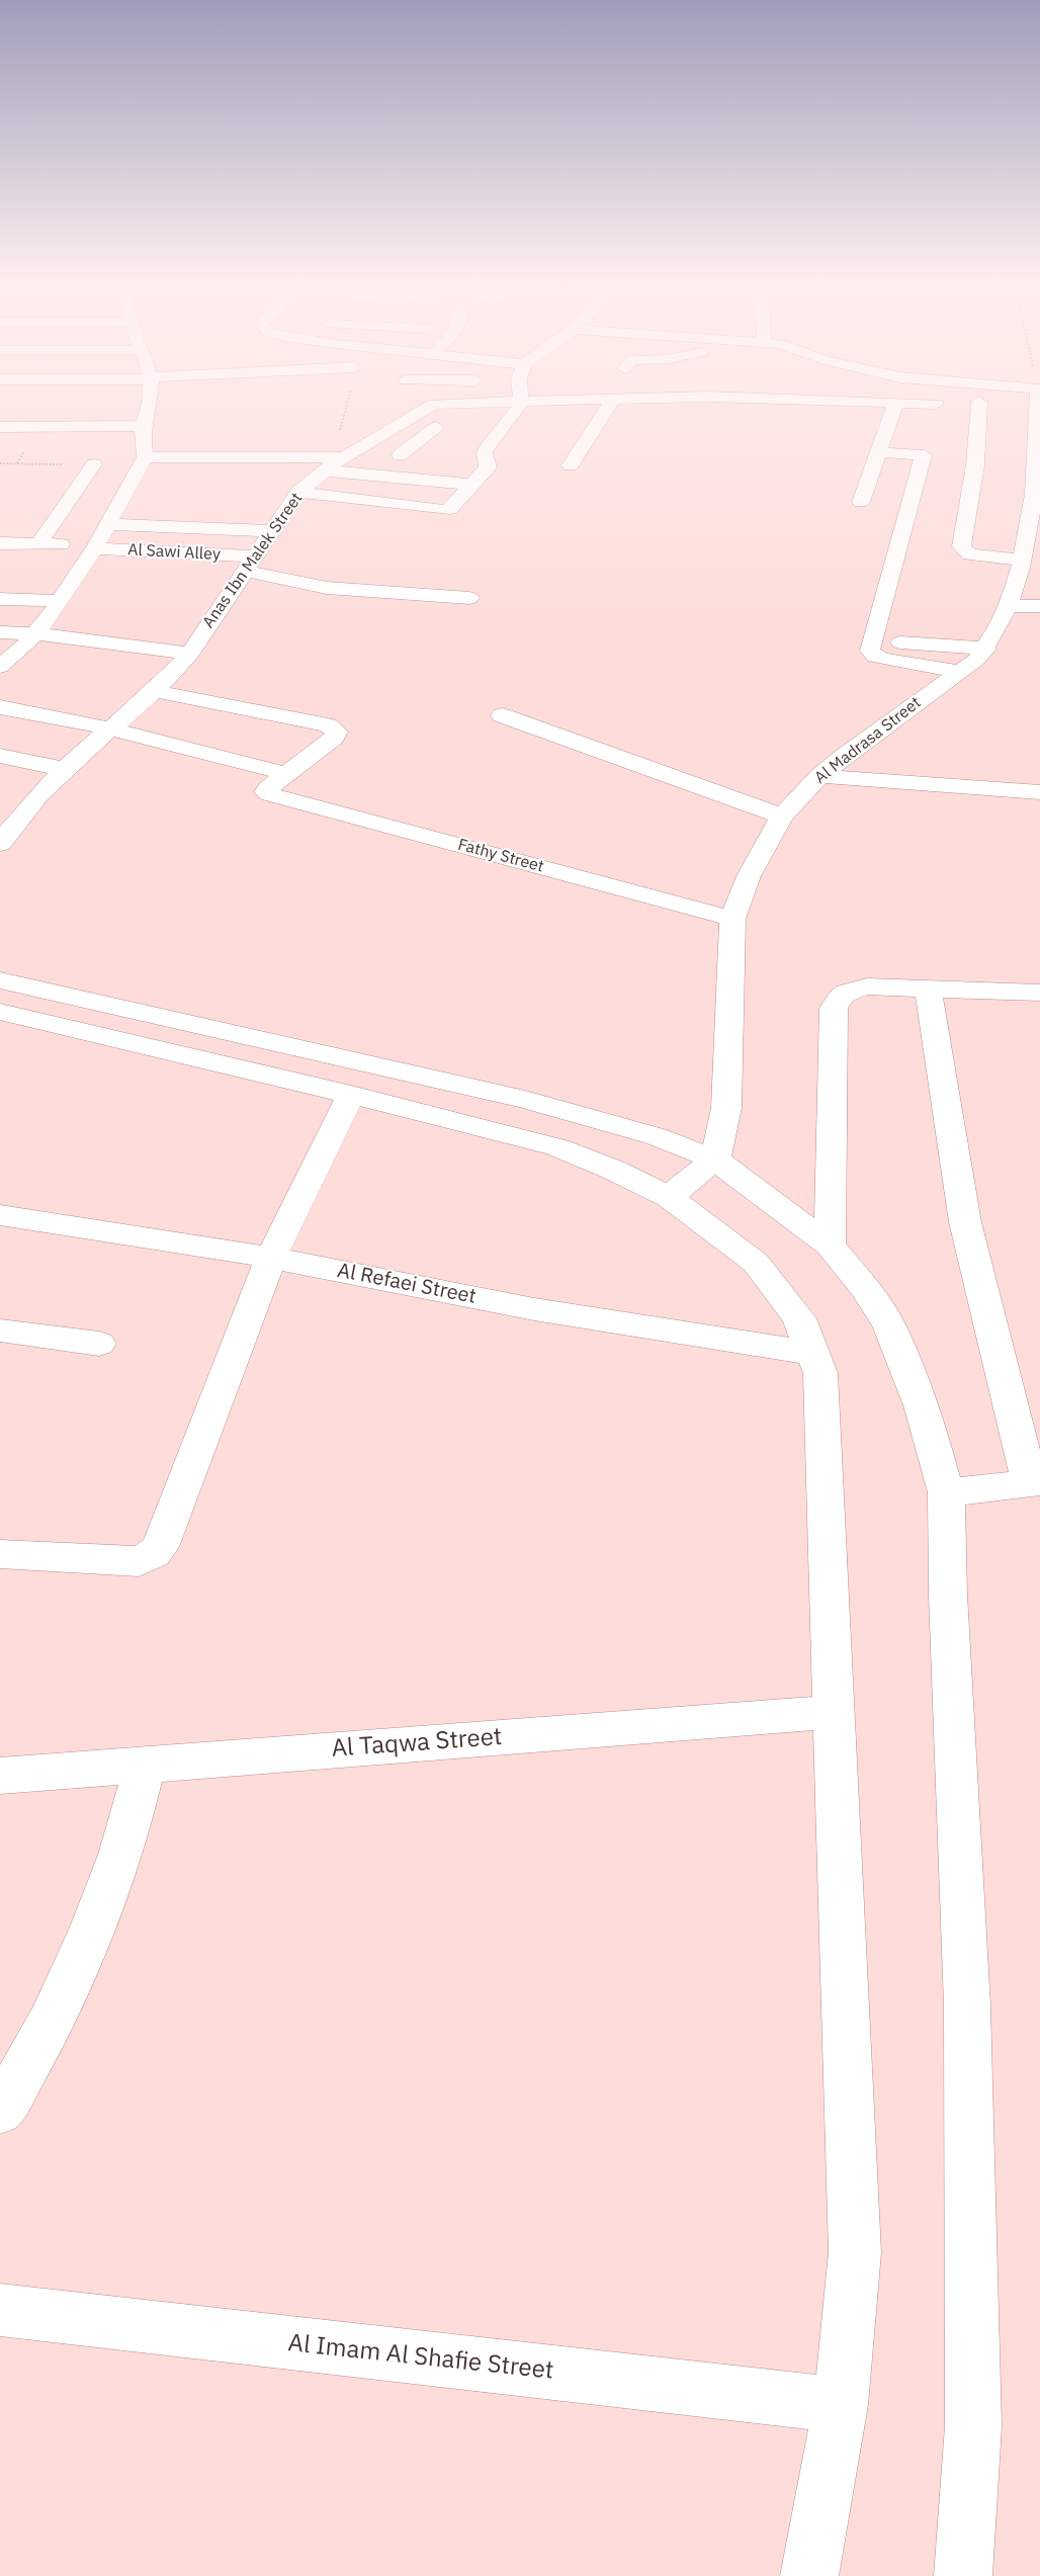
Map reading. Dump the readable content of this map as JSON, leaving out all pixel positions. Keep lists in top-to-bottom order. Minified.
{"streets":{"street":["Al Sawi Alley","Anas Ibn Malek Street","Al Madrasa Street","Fathy Street","Al Refaei Street","Al Taqwa Street","Al Imam Al Shafie Street"]},"crossings":[["Al Sawi Alley","Anas Ibn Malek Street"],["Anas Ibn Malek Street","Al Madrasa Street"],["Al Madrasa Street","Fathy Street"]]}
